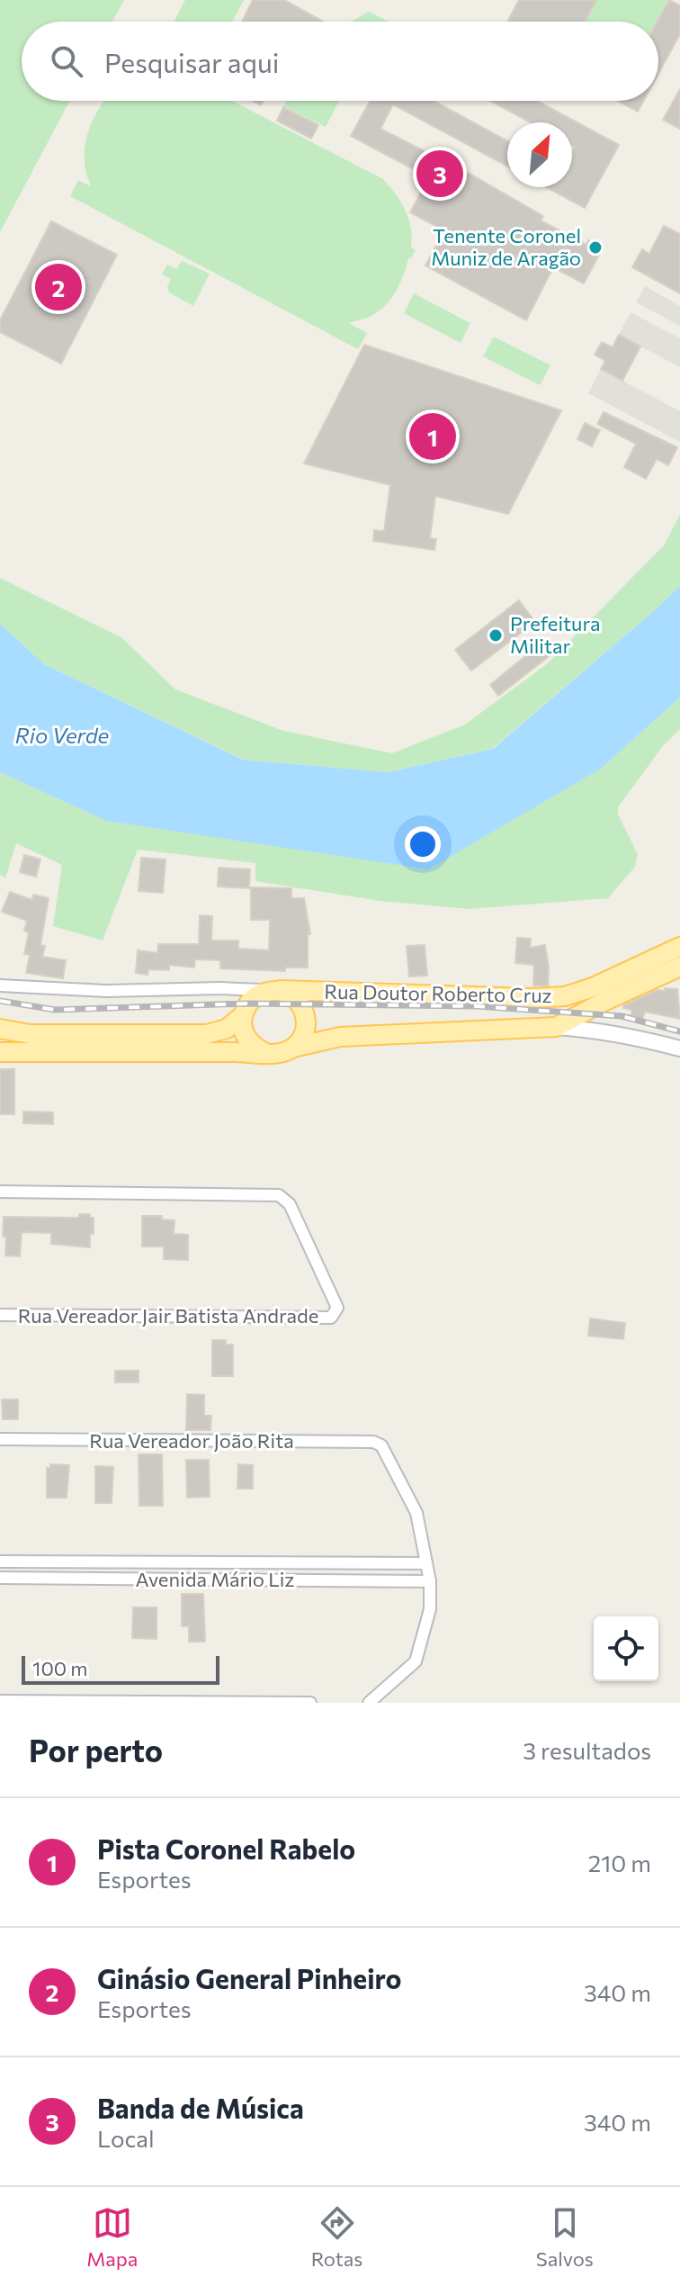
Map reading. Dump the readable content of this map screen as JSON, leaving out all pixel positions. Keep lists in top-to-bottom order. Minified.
{"streets":{"main road":["Rua Doutor Roberto Cruz"],"street":["Rua Vereador Jair Batista Andrade","Rua Vereador João Rita","Avenida Mário Liz"]},"crossings":[["Rua Vereador João Rita","Avenida Mário Liz"]],"water":["Rio Verde"],"places":["Tenente Coronel Muniz de Aragão","Prefeitura Militar"],"scale_bar":"100 m","north":"top right","page":{"search":"Pesquisar aqui","pins":["3","2","1"],"scale":"100 m","heading":["Por perto","3 resultados"],"list":[{"mark":"1","name":"Pista Coronel Rabelo","note":"Esportes","value":"210 m"},{"mark":"2","name":"Ginásio General Pinheiro","note":"Esportes","value":"340 m"},{"mark":"3","name":"Banda de Música","note":"Local","value":"340 m"}],"nav":["Mapa","Rotas","Salvos"]}}
